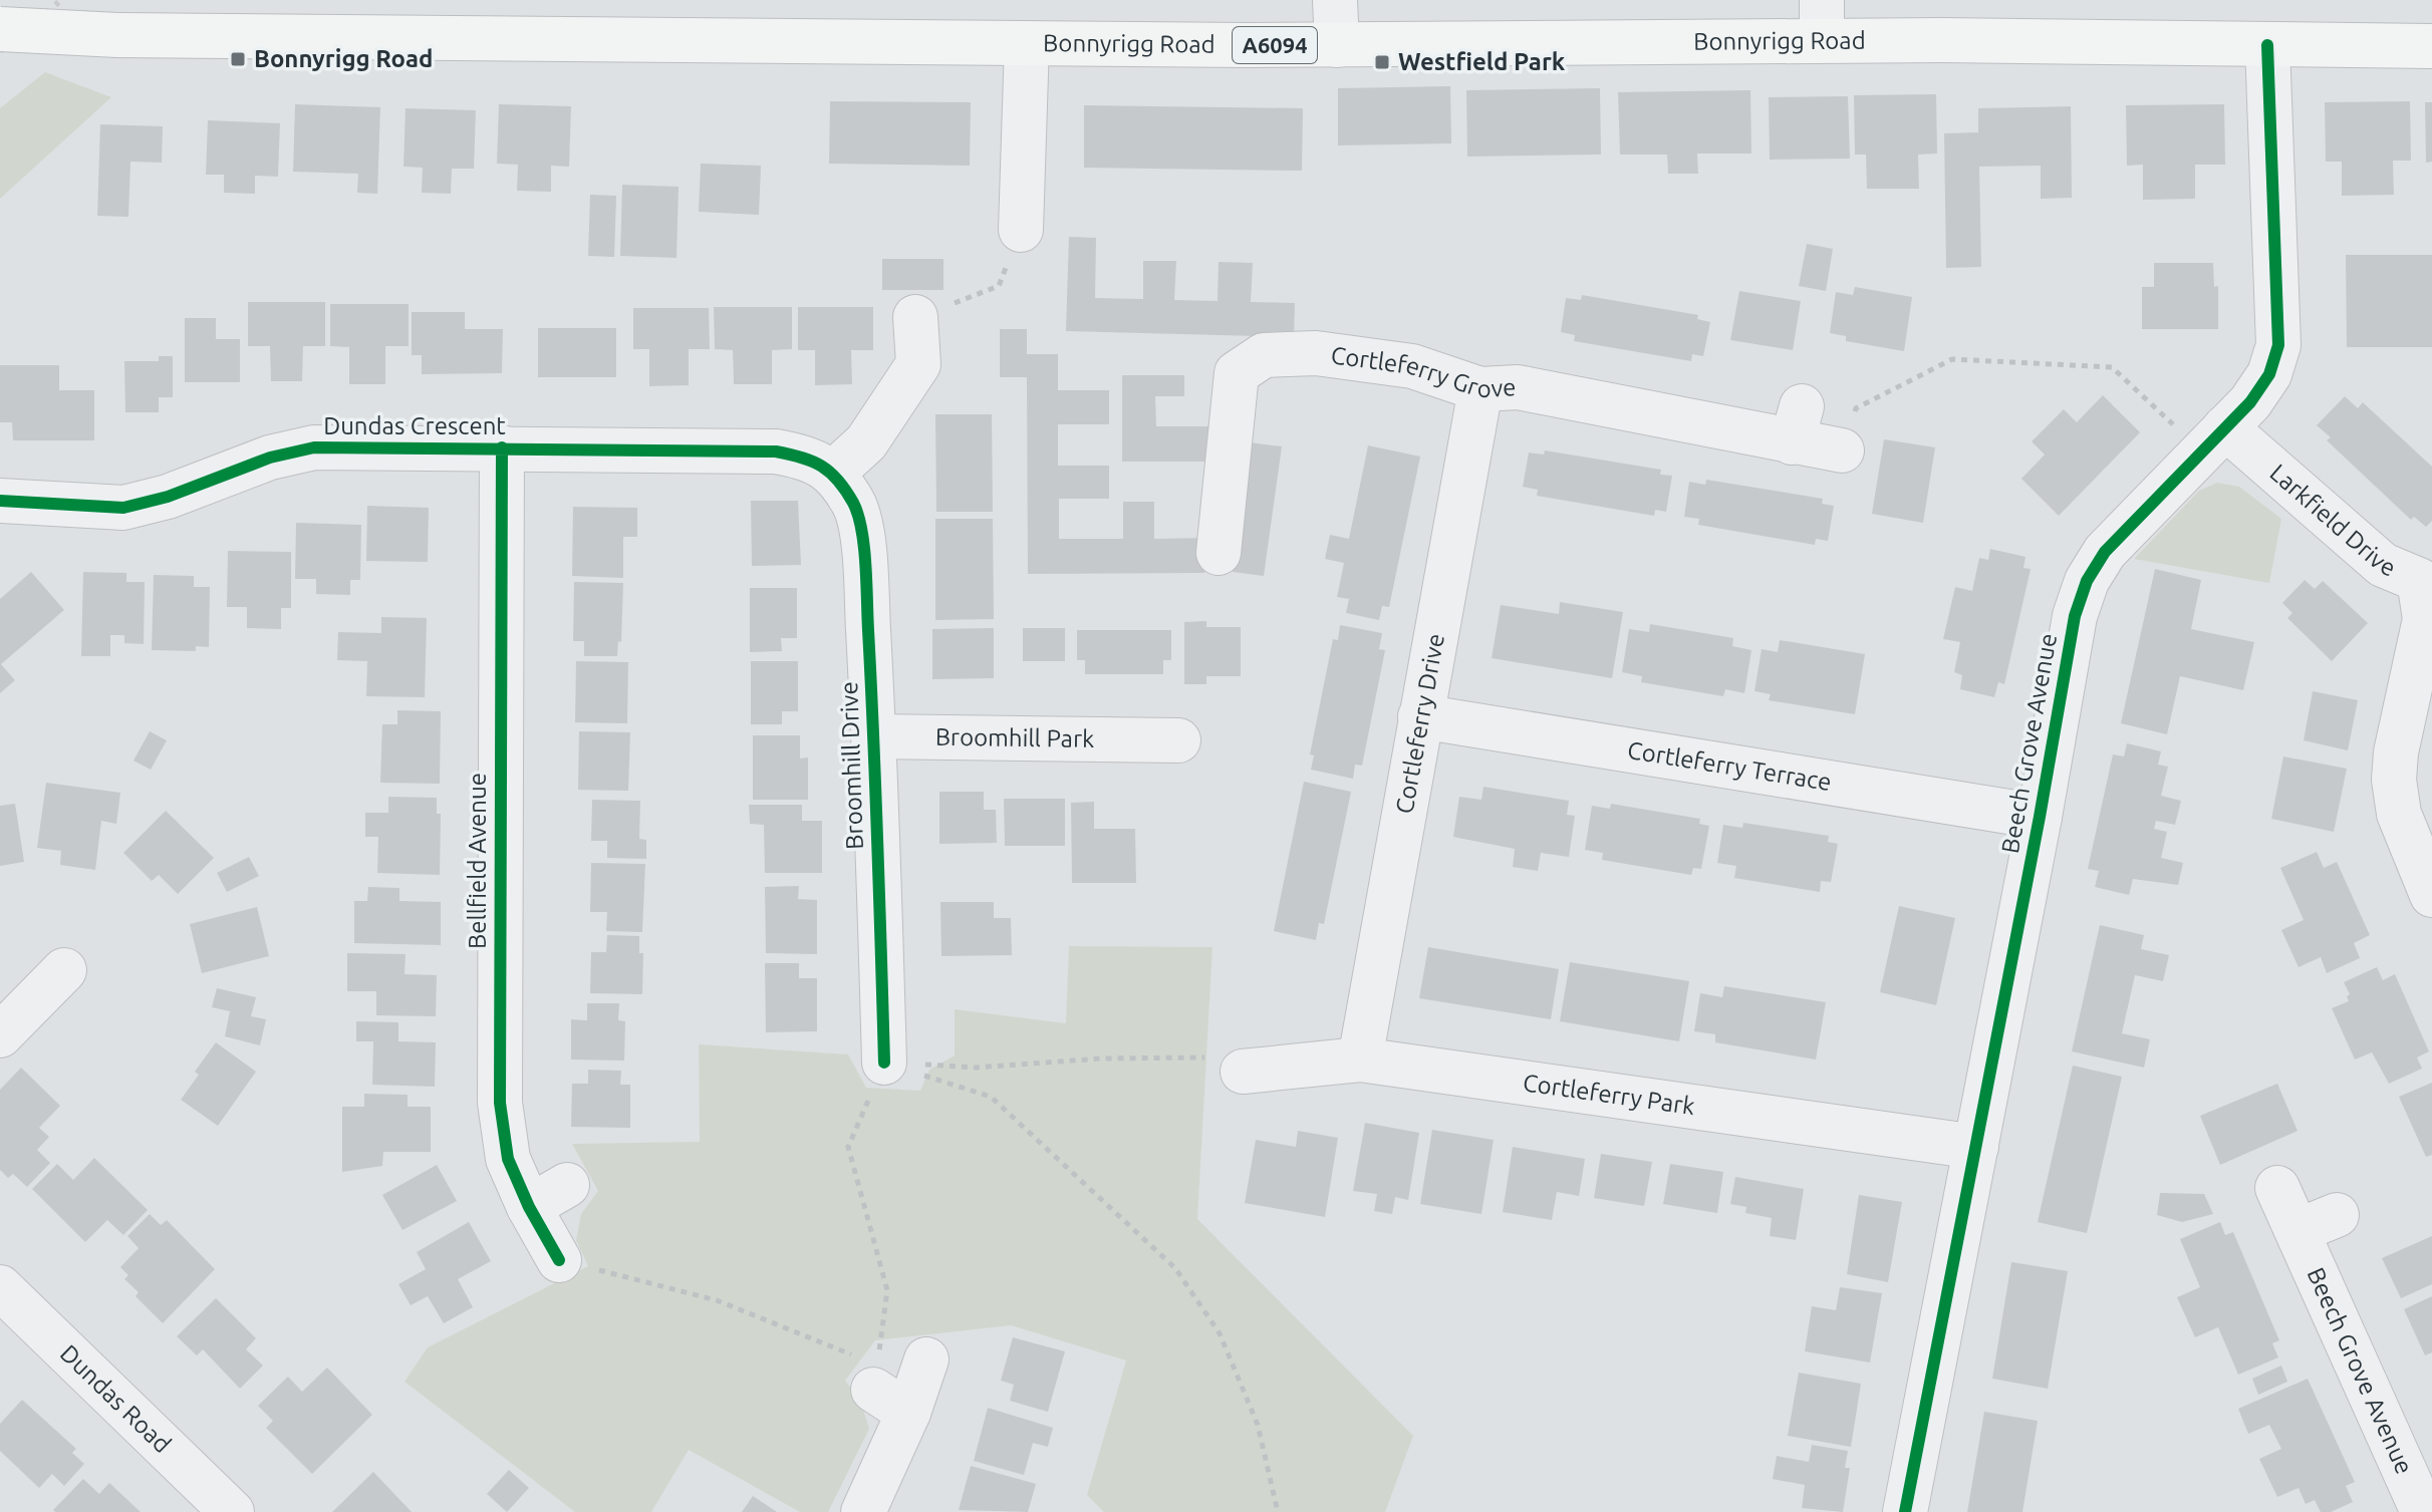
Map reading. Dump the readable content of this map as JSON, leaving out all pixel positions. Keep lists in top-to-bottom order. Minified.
{"streets":{"main road":["Bonnyrigg Road","A6094"],"street":["Cortleferry Grove","Dundas Crescent","Larkfield Drive","Cortleferry Drive","Broomhill Park","Beech Grove Avenue","Broomhill Drive","Cortleferry Terrace","Bellfield Avenue","Cortleferry Park","Dundas Road"]},"crossings":[["Bonnyrigg Road","Beech Grove Avenue"],["Cortleferry Grove","Cortleferry Drive"],["Dundas Crescent","Broomhill Drive"],["Dundas Crescent","Bellfield Avenue"],["Larkfield Drive","Beech Grove Avenue"],["Cortleferry Drive","Cortleferry Terrace"],["Cortleferry Drive","Cortleferry Park"],["Broomhill Park","Broomhill Drive"],["Beech Grove Avenue","Cortleferry Terrace"],["Beech Grove Avenue","Cortleferry Park"]],"places":{"transit":["Bonnyrigg Road","Westfield Park"]}}
